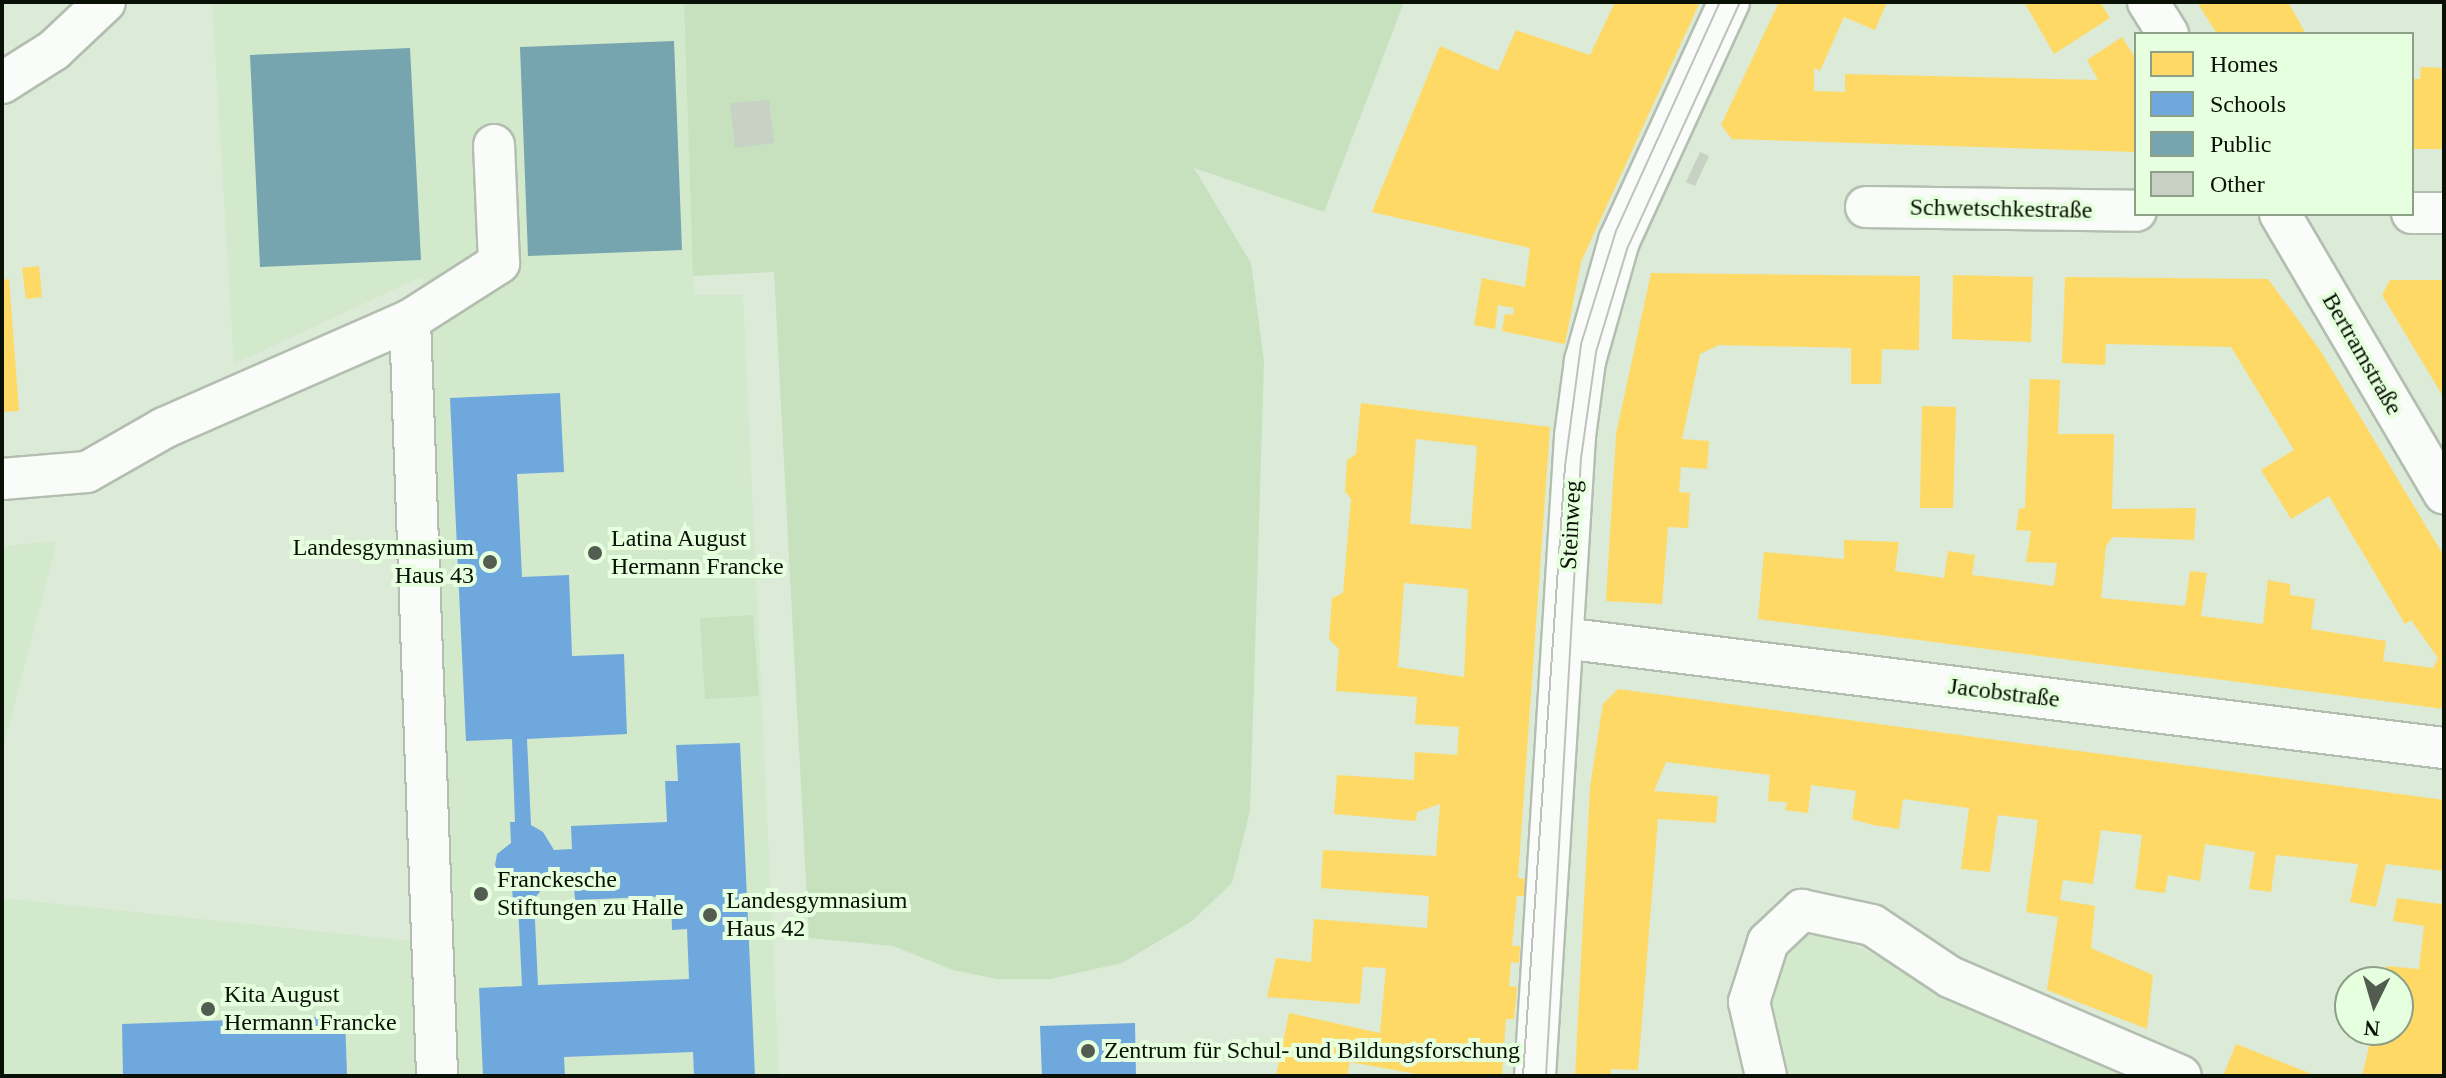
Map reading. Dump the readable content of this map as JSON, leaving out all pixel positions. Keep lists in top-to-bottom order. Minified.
{"streets":{"street":["Schwetschkestraße","Bertramstraße","Steinweg","Jacobstraße"]},"crossings":[["Steinweg","Jacobstraße"]],"places":["Latina August Hermann Francke","Landesgymnasium Haus 43","Franckesche Stiftungen zu Halle","Landesgymnasium Haus 42","Kita August Hermann Francke","Zentrum für Schul- und Bildungsforschung"],"legend":["Homes","Schools","Public","Other"],"north":"bottom"}
